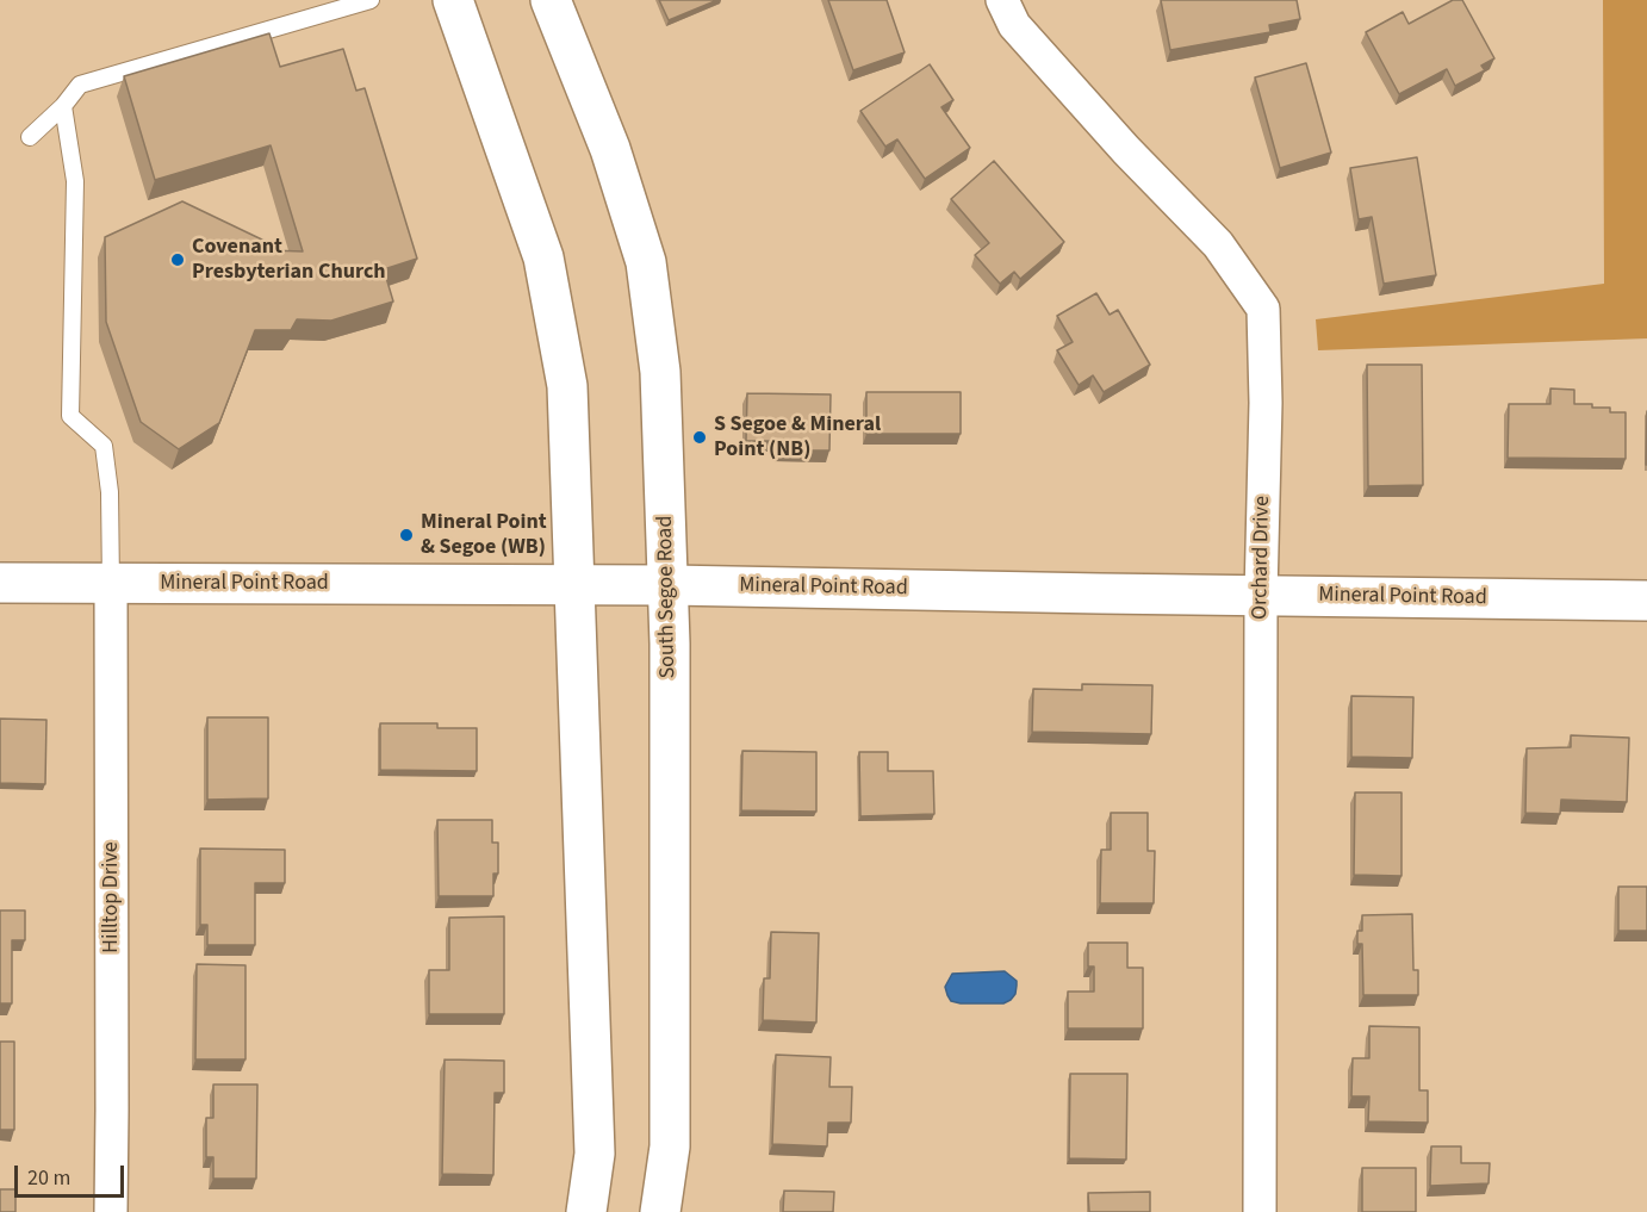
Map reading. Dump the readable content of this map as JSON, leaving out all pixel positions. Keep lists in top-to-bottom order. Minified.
{"streets":{"street":["Orchard Drive","Mineral Point Road","South Segoe Road","Hilltop Drive"]},"crossings":[["Orchard Drive","Mineral Point Road"],["Mineral Point Road","South Segoe Road"],["Mineral Point Road","Hilltop Drive"]],"places":["Covenant Presbyterian Church","S Segoe & Mineral Point (NB)","Mineral Point & Segoe (WB)"],"scale_bar":"20 m"}
